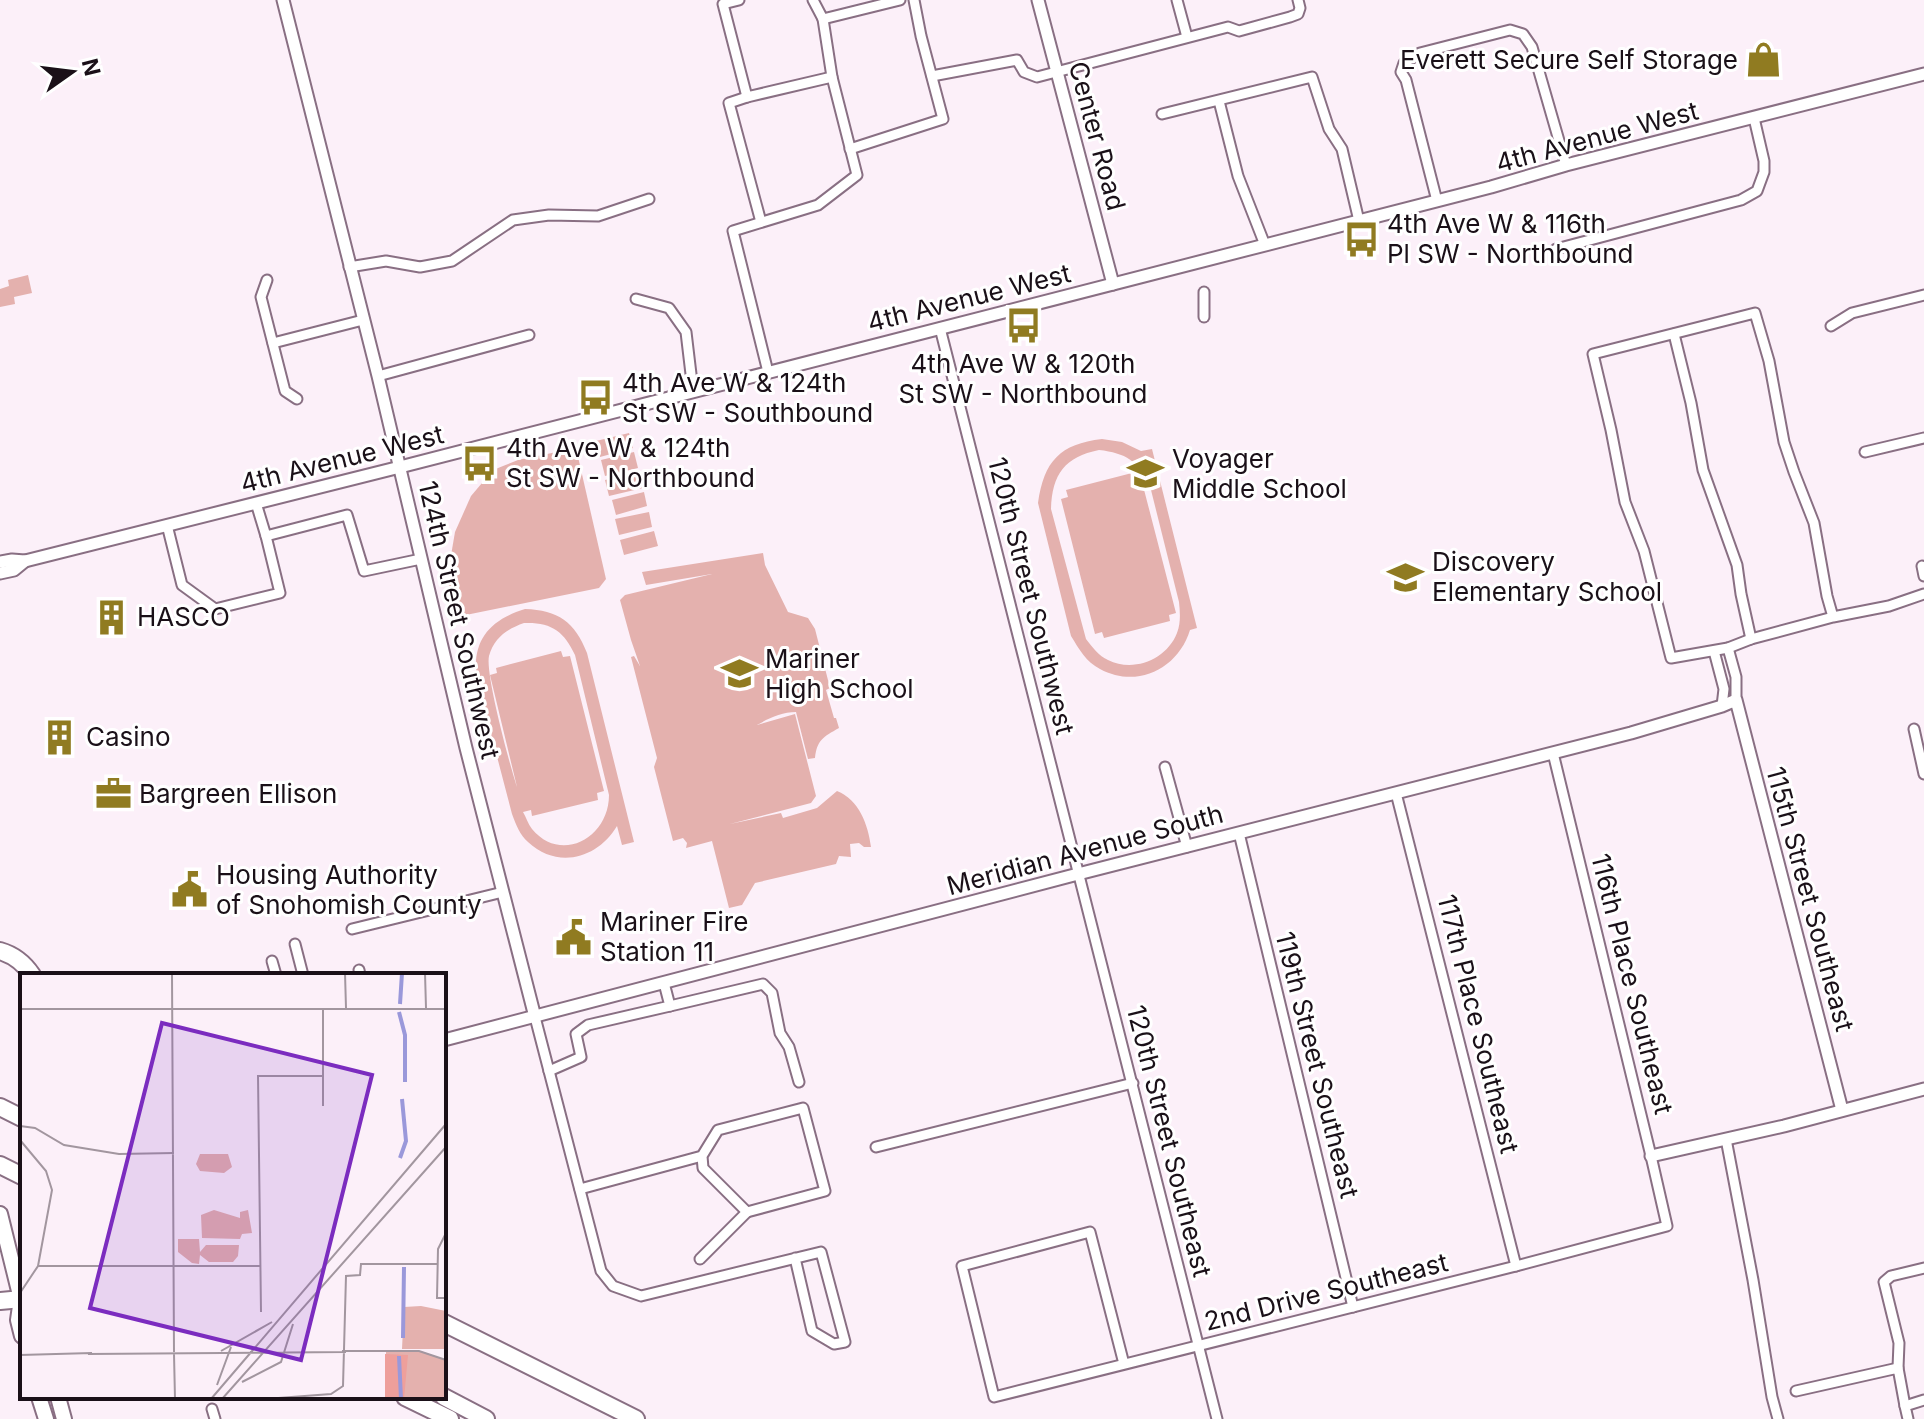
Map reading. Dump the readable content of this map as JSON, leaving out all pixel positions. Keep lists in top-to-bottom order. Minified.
{"streets":{"street":["Center Road","4th Avenue West","120th Street Southwest","124th Street Southwest","Meridian Avenue South","115th Street Southeast","116th Place Southeast","117th Place Southeast","119th Street Southeast","120th Street Southeast","2nd Drive Southeast"]},"crossings":[["Center Road","4th Avenue West"],["4th Avenue West","120th Street Southwest"],["4th Avenue West","124th Street Southwest"],["120th Street Southwest","Meridian Avenue South"],["120th Street Southwest","120th Street Southeast"],["124th Street Southwest","Meridian Avenue South"],["Meridian Avenue South","115th Street Southeast"],["Meridian Avenue South","116th Place Southeast"],["Meridian Avenue South","117th Place Southeast"],["Meridian Avenue South","119th Street Southeast"],["Meridian Avenue South","120th Street Southeast"],["116th Place Southeast","2nd Drive Southeast"],["117th Place Southeast","2nd Drive Southeast"],["119th Street Southeast","2nd Drive Southeast"],["120th Street Southeast","2nd Drive Southeast"]],"places":{"shop":["Everett Secure Self Storage"],"bus stop":["4th Ave W & 116th Pl SW - Northbound","4th Ave W & 120th St SW - Northbound","4th Ave W & 124th St SW - Southbound","4th Ave W & 124th St SW - Northbound"],"school or university":["Voyager Middle School","Discovery Elementary School","Mariner High School"],"building":["HASCO","Casino"],"office":["Bargreen Ellison"],"public building":["Housing Authority of Snohomish County","Mariner Fire Station 11"]},"north":"right"}
